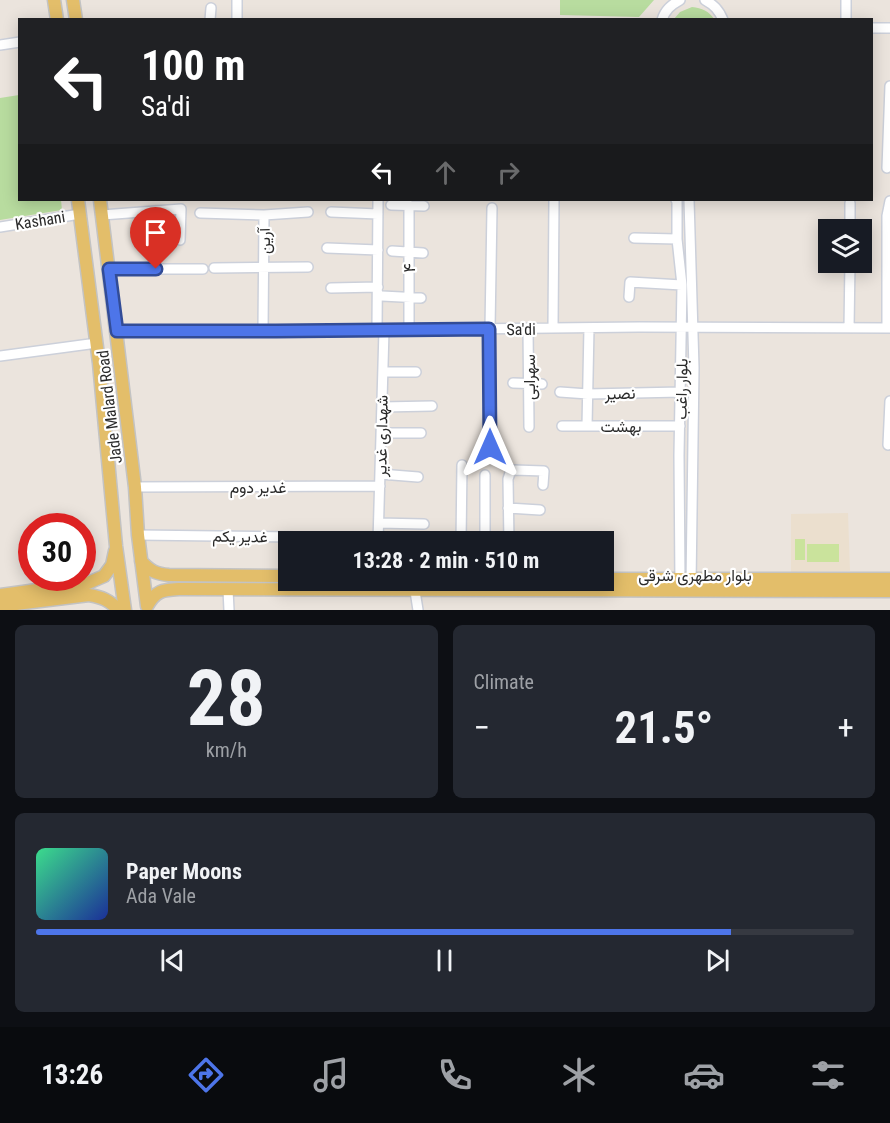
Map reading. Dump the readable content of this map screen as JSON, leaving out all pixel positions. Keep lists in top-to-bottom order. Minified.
{"streets":{"main road":["Jade Malard Road","بلوار مطهری شرقی"],"street":["Kashani","آرین","۴","Sa'di","سهرابی","بلوار راغب","نصیر","بهشت","شهداری غدیر","غدیر دوم","غدیر یکم"]},"crossings":[["Kashani","Jade Malard Road"],["آرین","Sa'di"],["۴","Sa'di"],["Sa'di","سهرابی"],["Sa'di","بلوار راغب"],["Sa'di","Jade Malard Road"],["Sa'di","شهداری غدیر"],["بلوار راغب","نصیر"],["بلوار راغب","بهشت"],["بلوار راغب","بلوار مطهری شرقی"],["Jade Malard Road","غدیر دوم"],["Jade Malard Road","غدیر یکم"],["Jade Malard Road","بلوار مطهری شرقی"],["شهداری غدیر","غدیر دوم"]],"page":{"turn":["100 m","Sa'di"],"limit":"30","trip":"13:28 · 2 min · 510 m","tile":[["28","km/h"],"Climate"],"heat":["−","21.5°","+"],"song":["Paper Moons","Ada Vale"],"tabs":"13:26"}}
